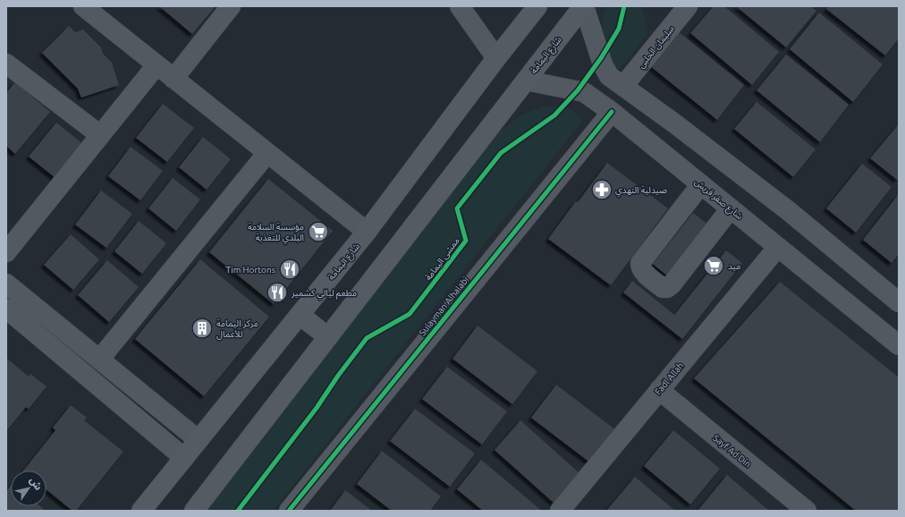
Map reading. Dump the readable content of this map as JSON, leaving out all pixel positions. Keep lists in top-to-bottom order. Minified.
{"streets":{"main road":["شارع اليمامة"],"street":["سليمان الحلبي","شارع صقر قريش","Sulayman Alhalabi","Fadl Allah","Sayf Ad Din"],"cycle path":["ممشى اليمامة"]},"crossings":[["شارع اليمامة","شارع صقر قريش"],["شارع صقر قريش","Sulayman Alhalabi"],["شارع صقر قريش","Fadl Allah"],["Fadl Allah","Sayf Ad Din"]],"places":{"pharmacy":["صيدلية النهدي"],"supermarket":["مؤسسة السلامة البلدي للتغذية","ميد"],"restaurant":["Tim Hortons","مطعم ليالي كشمير"],"building":["مركز اليمامة للأعمال"]},"north":"top right"}
